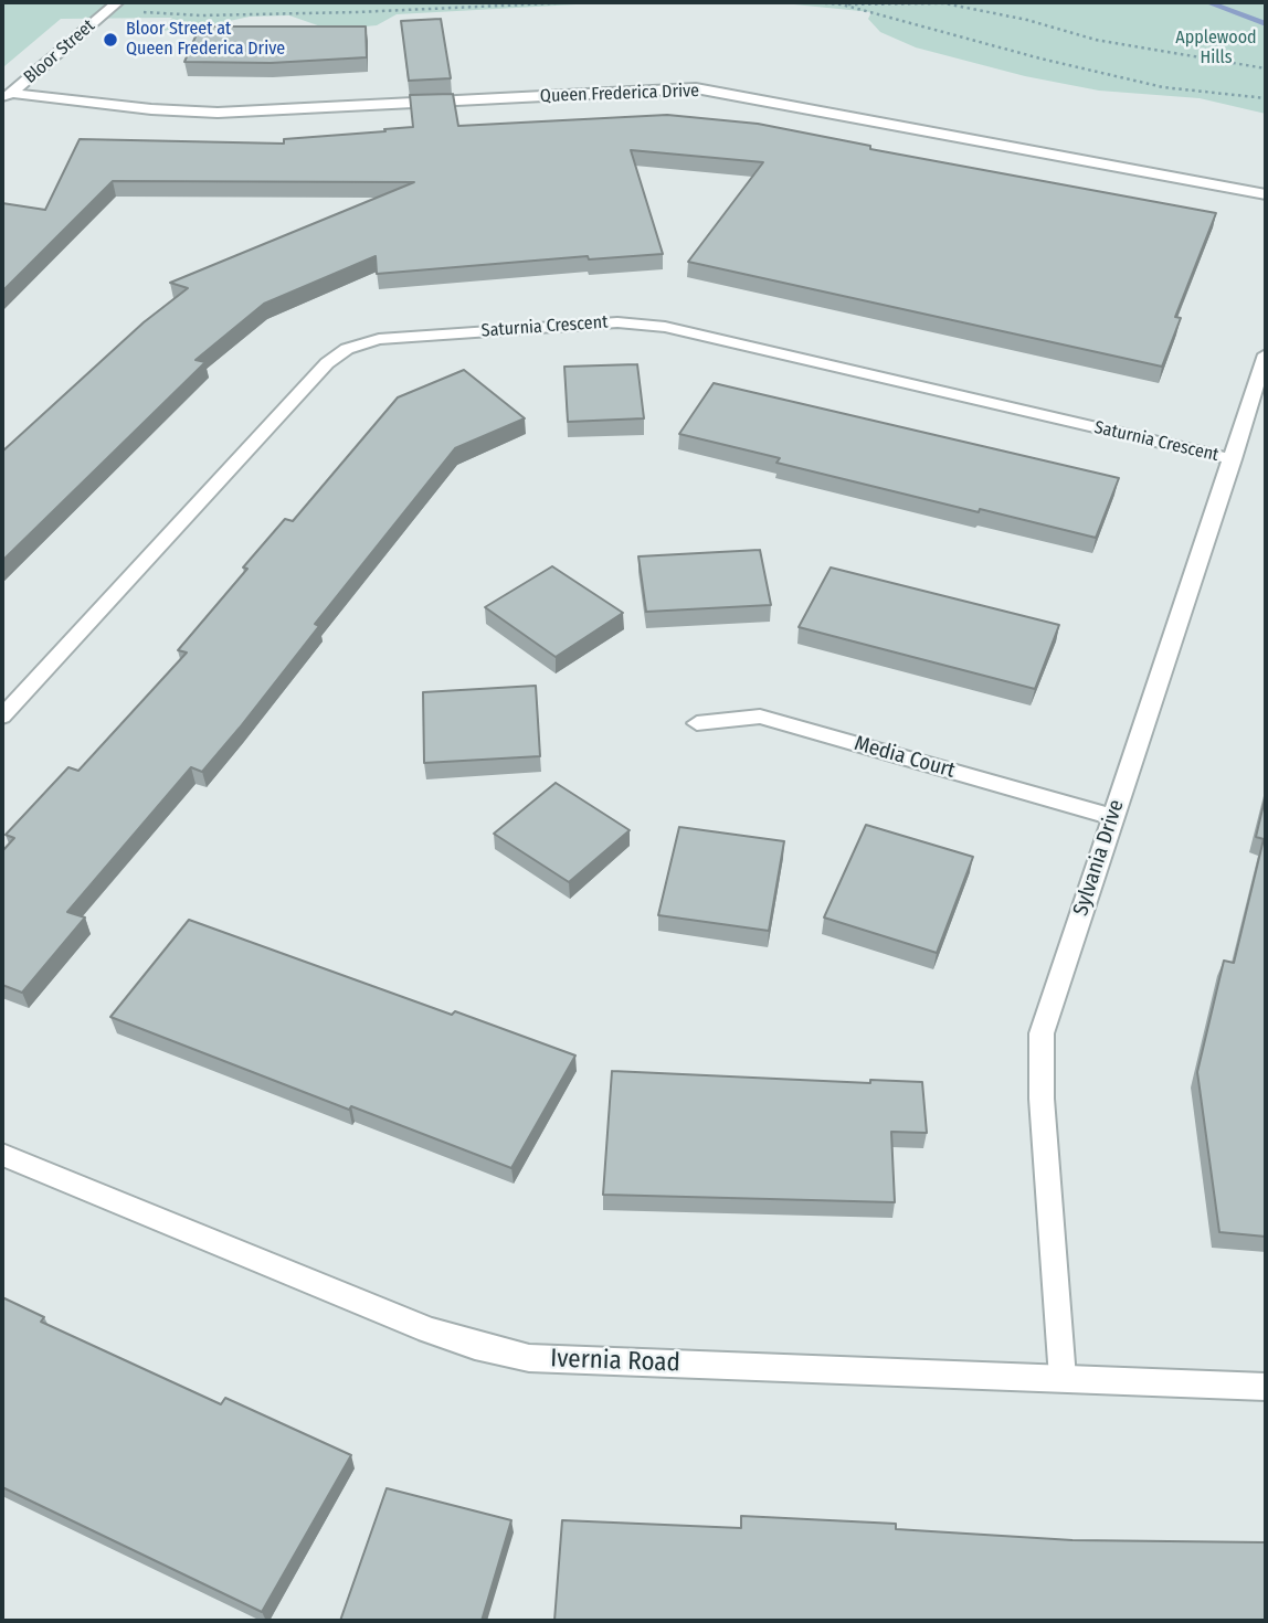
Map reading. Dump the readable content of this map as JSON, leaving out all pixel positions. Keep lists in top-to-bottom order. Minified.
{"streets":{"street":["Bloor Street","Queen Frederica Drive","Saturnia Crescent","Media Court","Sylvania Drive","Ivernia Road"]},"crossings":[["Bloor Street","Queen Frederica Drive"],["Saturnia Crescent","Sylvania Drive"],["Media Court","Sylvania Drive"],["Sylvania Drive","Ivernia Road"]],"parks":["Applewood Hills"],"places":["Bloor Street at Queen Frederica Drive"]}
